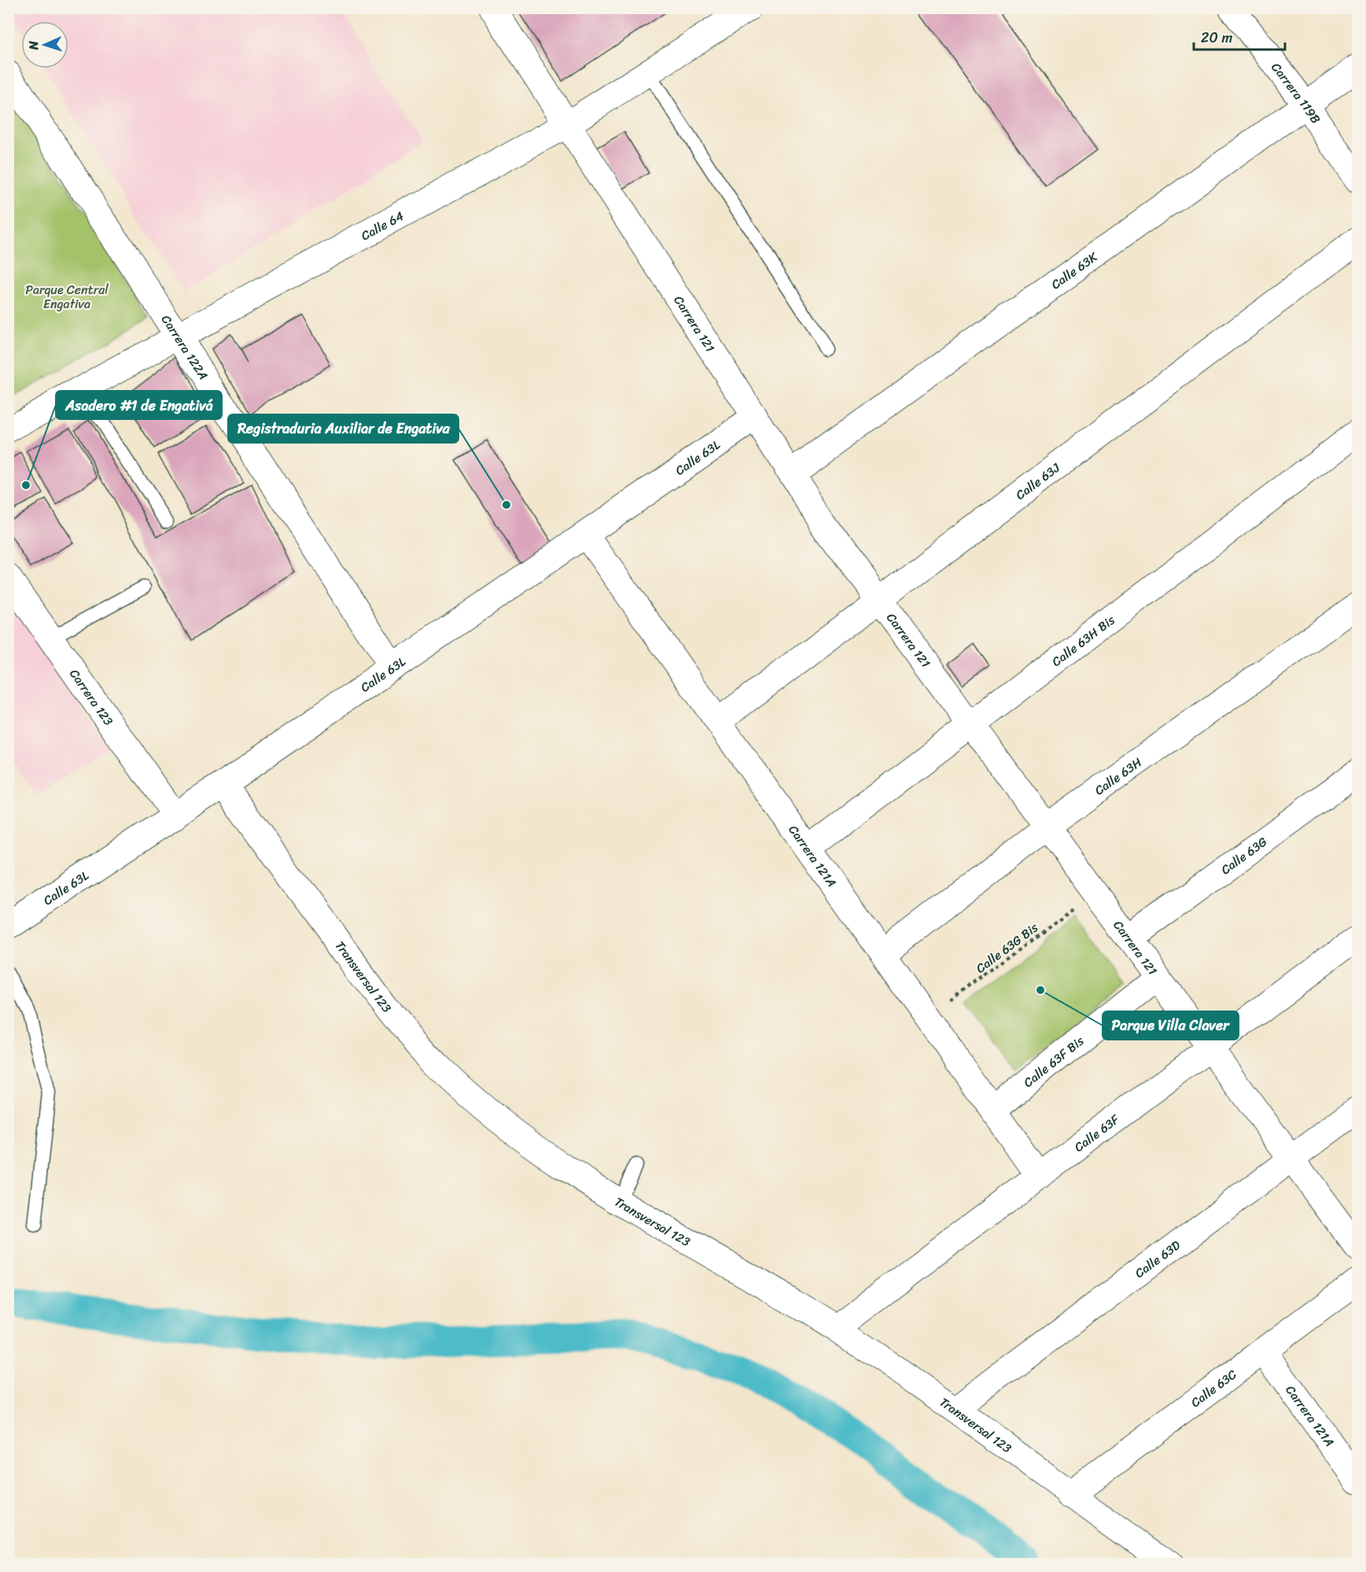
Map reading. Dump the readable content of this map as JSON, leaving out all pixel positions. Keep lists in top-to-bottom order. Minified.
{"streets":{"street":["Carrera 119B","Calle 64","Calle 63K","Carrera 121","Carrera 122A","Calle 63L","Calle 63J","Calle 63H Bis","Carrera 123","Calle 63H","Carrera 121A","Calle 63G","Transversal 123","Calle 63F Bis","Calle 63F","Calle 63D","Calle 63C"],"path":["Calle 63G Bis"]},"crossings":[["Carrera 119B","Calle 63K"],["Calle 64","Carrera 121"],["Calle 64","Carrera 122A"],["Calle 63K","Carrera 121"],["Carrera 121","Calle 63L"],["Carrera 121","Calle 63J"],["Carrera 121","Calle 63H Bis"],["Carrera 121","Calle 63H"],["Carrera 121","Calle 63G"],["Carrera 121","Calle 63G Bis"],["Carrera 121","Calle 63F Bis"],["Carrera 121","Calle 63F"],["Carrera 121","Calle 63D"],["Carrera 122A","Calle 63L"],["Calle 63L","Carrera 123"],["Calle 63L","Carrera 121A"],["Calle 63L","Transversal 123"],["Calle 63J","Carrera 121A"],["Calle 63H Bis","Carrera 121A"],["Calle 63H","Carrera 121A"],["Carrera 121A","Calle 63G Bis"],["Carrera 121A","Calle 63F Bis"],["Carrera 121A","Calle 63F"],["Carrera 121A","Calle 63C"],["Transversal 123","Calle 63F"],["Transversal 123","Calle 63D"],["Transversal 123","Calle 63C"]],"parks":["Parque Central Engativa"],"places":["Asadero #1 de Engativá","Registraduria Auxiliar de Engativa","Parque Villa Claver"],"scale_bar":"20 m","north":"left"}
